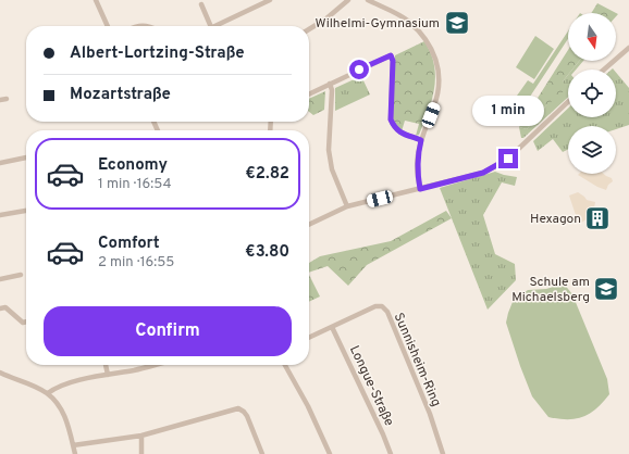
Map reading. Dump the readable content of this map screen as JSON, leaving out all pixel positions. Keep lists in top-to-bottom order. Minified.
{"streets":{"street":["Sunnisheim-Ring","Longue-Straße"]},"crossings":[["Sunnisheim-Ring","Longue-Straße"]],"places":{"school or university":["Wilhelmi-Gymnasium","Schule am Michaelsberg"],"building":["Hexagon"]},"north":"bottom","page":{"banner":["Albert-Lortzing-Straße","Mozartstraße"],"bubble":"1 min","list":[{"name":"Economy","note":"1 min · 16:54","value":"€2.82"},{"name":"Comfort","note":"2 min · 16:55","value":"€3.80"}],"buttons":"Confirm"}}
